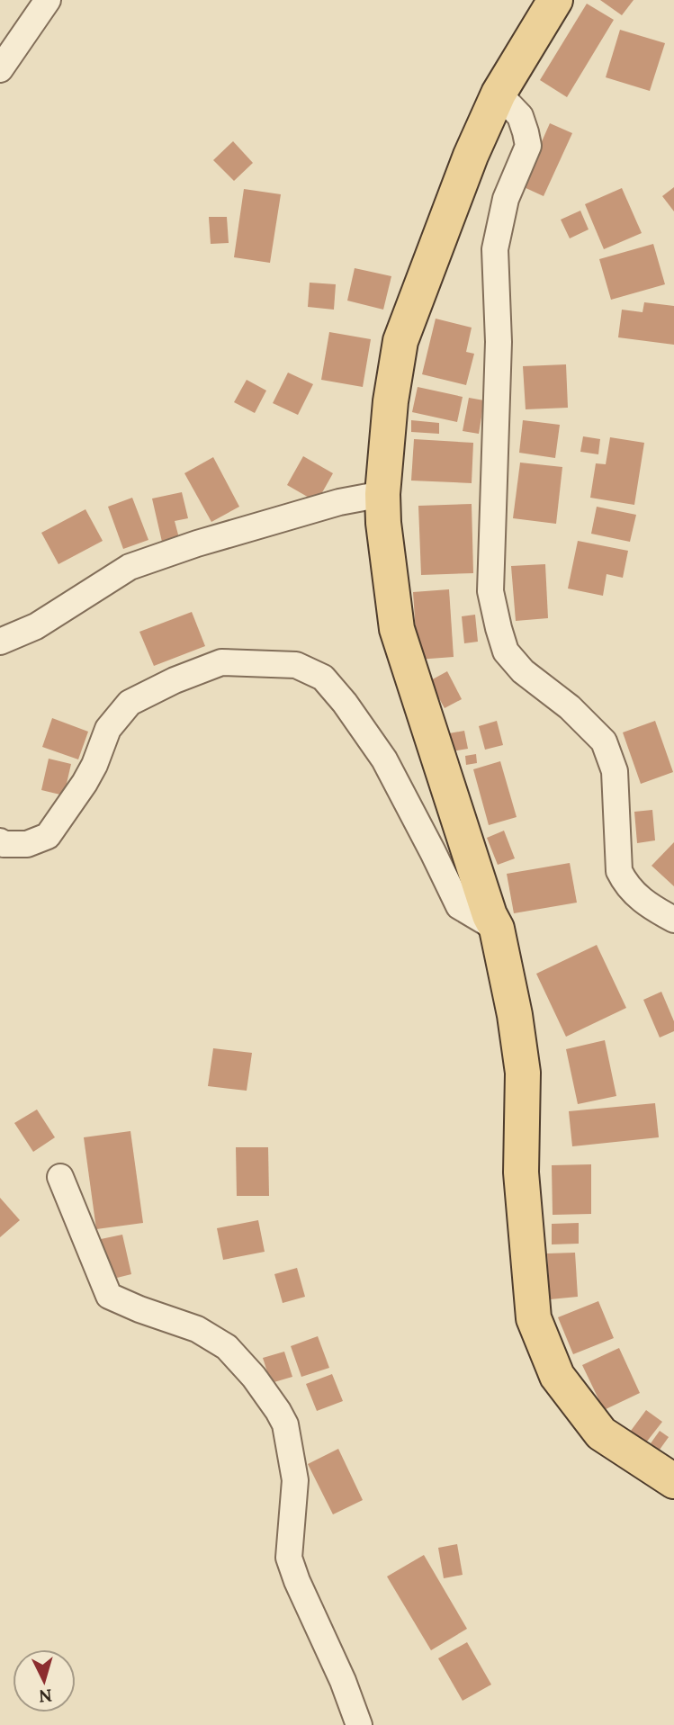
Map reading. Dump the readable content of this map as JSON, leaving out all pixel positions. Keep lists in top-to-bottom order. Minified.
{"north":"bottom"}
